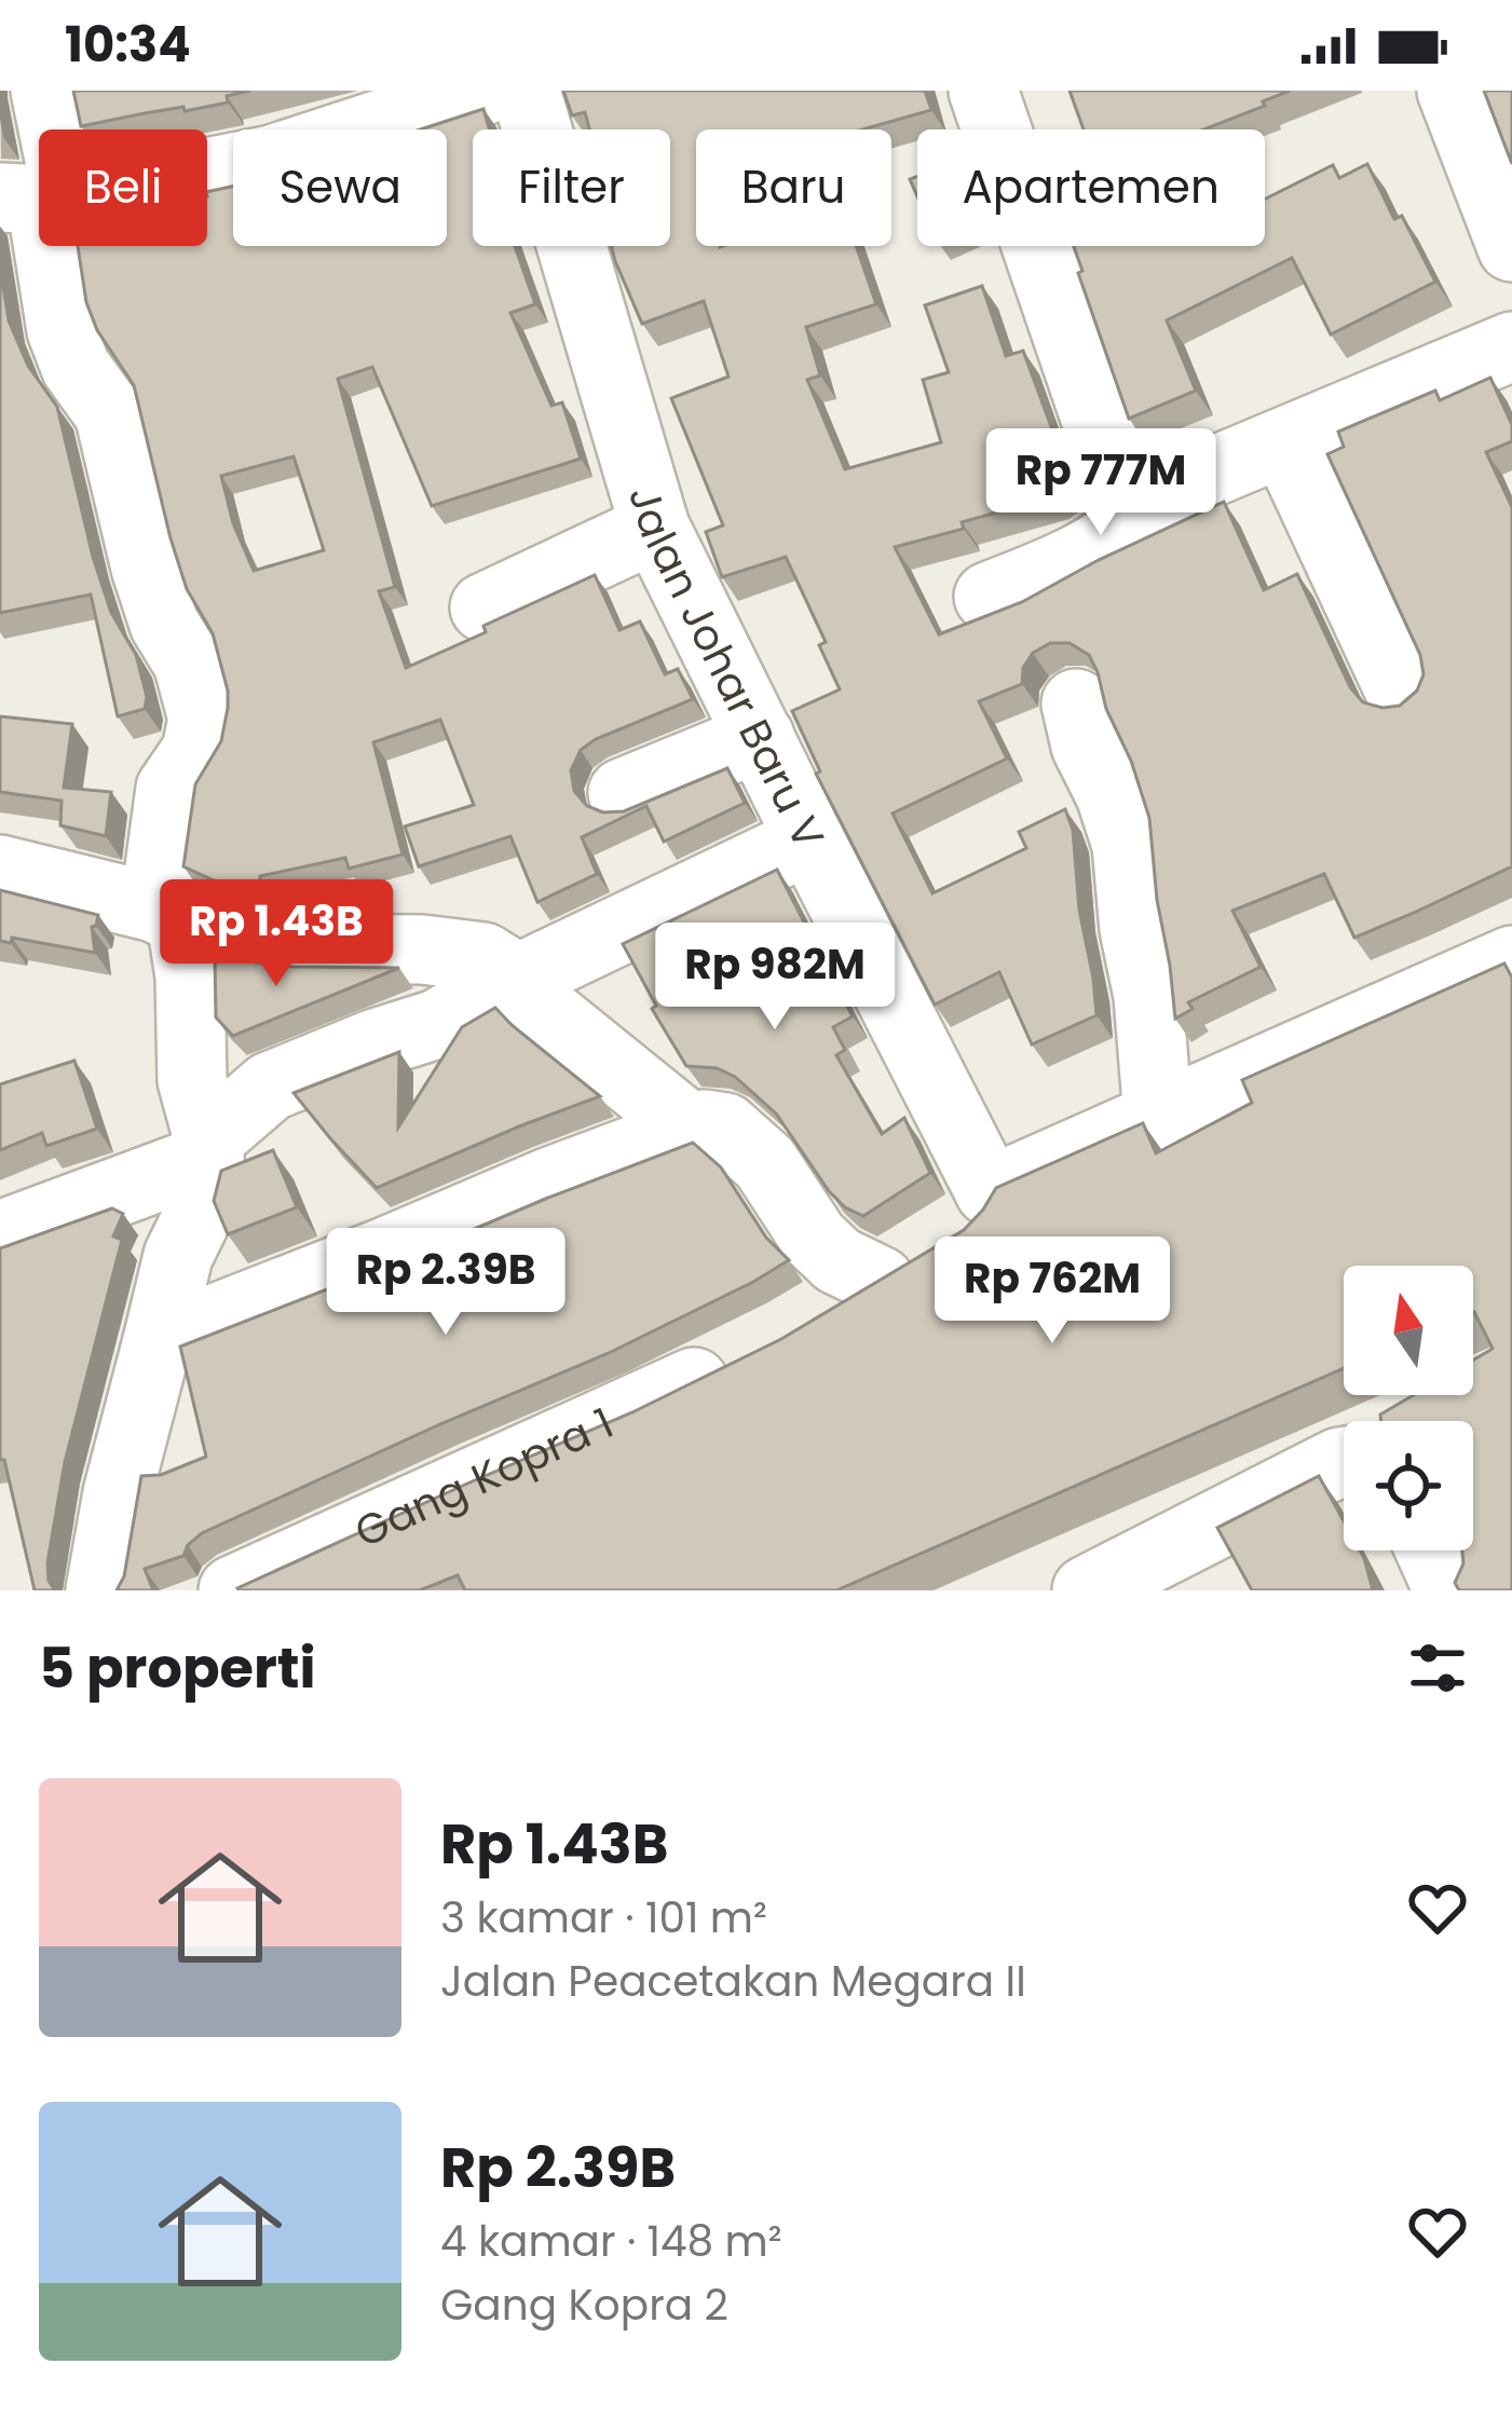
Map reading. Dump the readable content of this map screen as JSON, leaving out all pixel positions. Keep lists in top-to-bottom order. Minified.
{"streets":{"street":["Jalan Johar Baru V","Gang Kopra 1"]},"north":"top","page":{"status":"10:34","chip":["Beli","Sewa","Filter","Baru","Apartemen"],"price":["Rp 777M","Rp 1.43B","Rp 982M","Rp 2.39B","Rp 762M"],"heading":"5 properti","list":[{"name":"Rp 1.43B","note":"3 kamar · 101 m² · Jalan Peacetakan Megara II"},{"name":"Rp 2.39B","note":"4 kamar · 148 m² · Gang Kopra 2"}]}}
